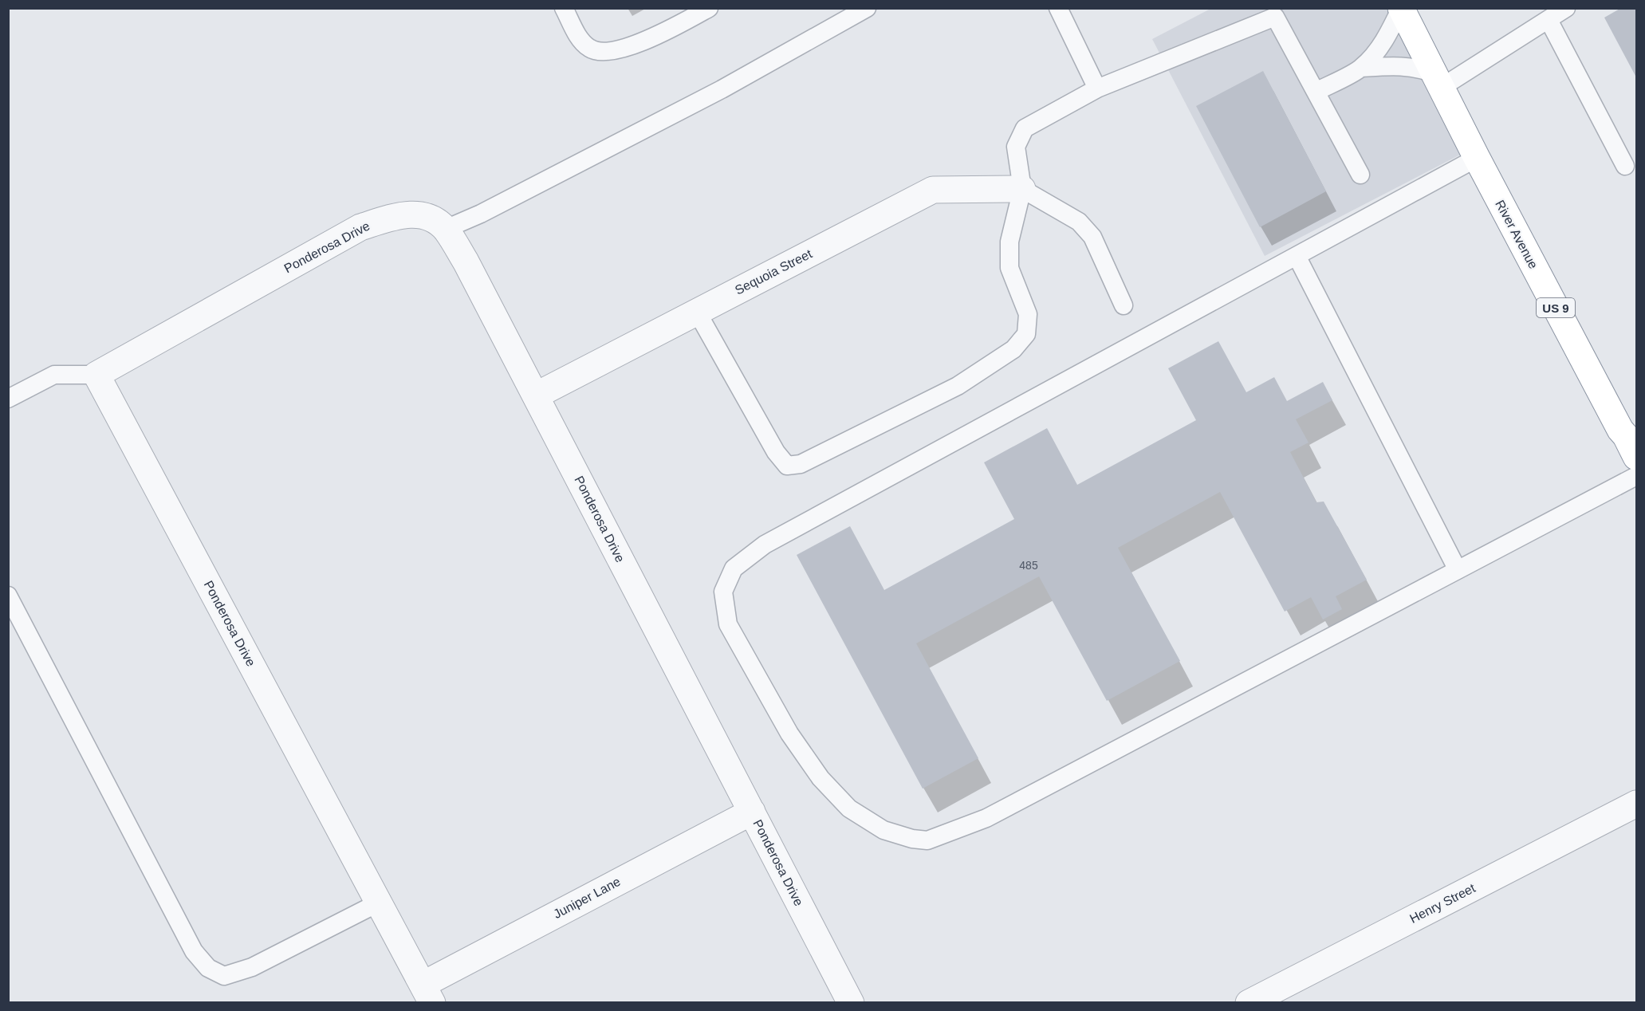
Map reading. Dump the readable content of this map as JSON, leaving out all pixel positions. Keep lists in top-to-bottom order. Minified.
{"streets":{"highway":["River Avenue","US 9"],"street":["Ponderosa Drive","Sequoia Street","Juniper Lane","Henry Street"]},"crossings":[["Ponderosa Drive","Sequoia Street"],["Ponderosa Drive","Juniper Lane"]],"house_numbers":["485"]}
